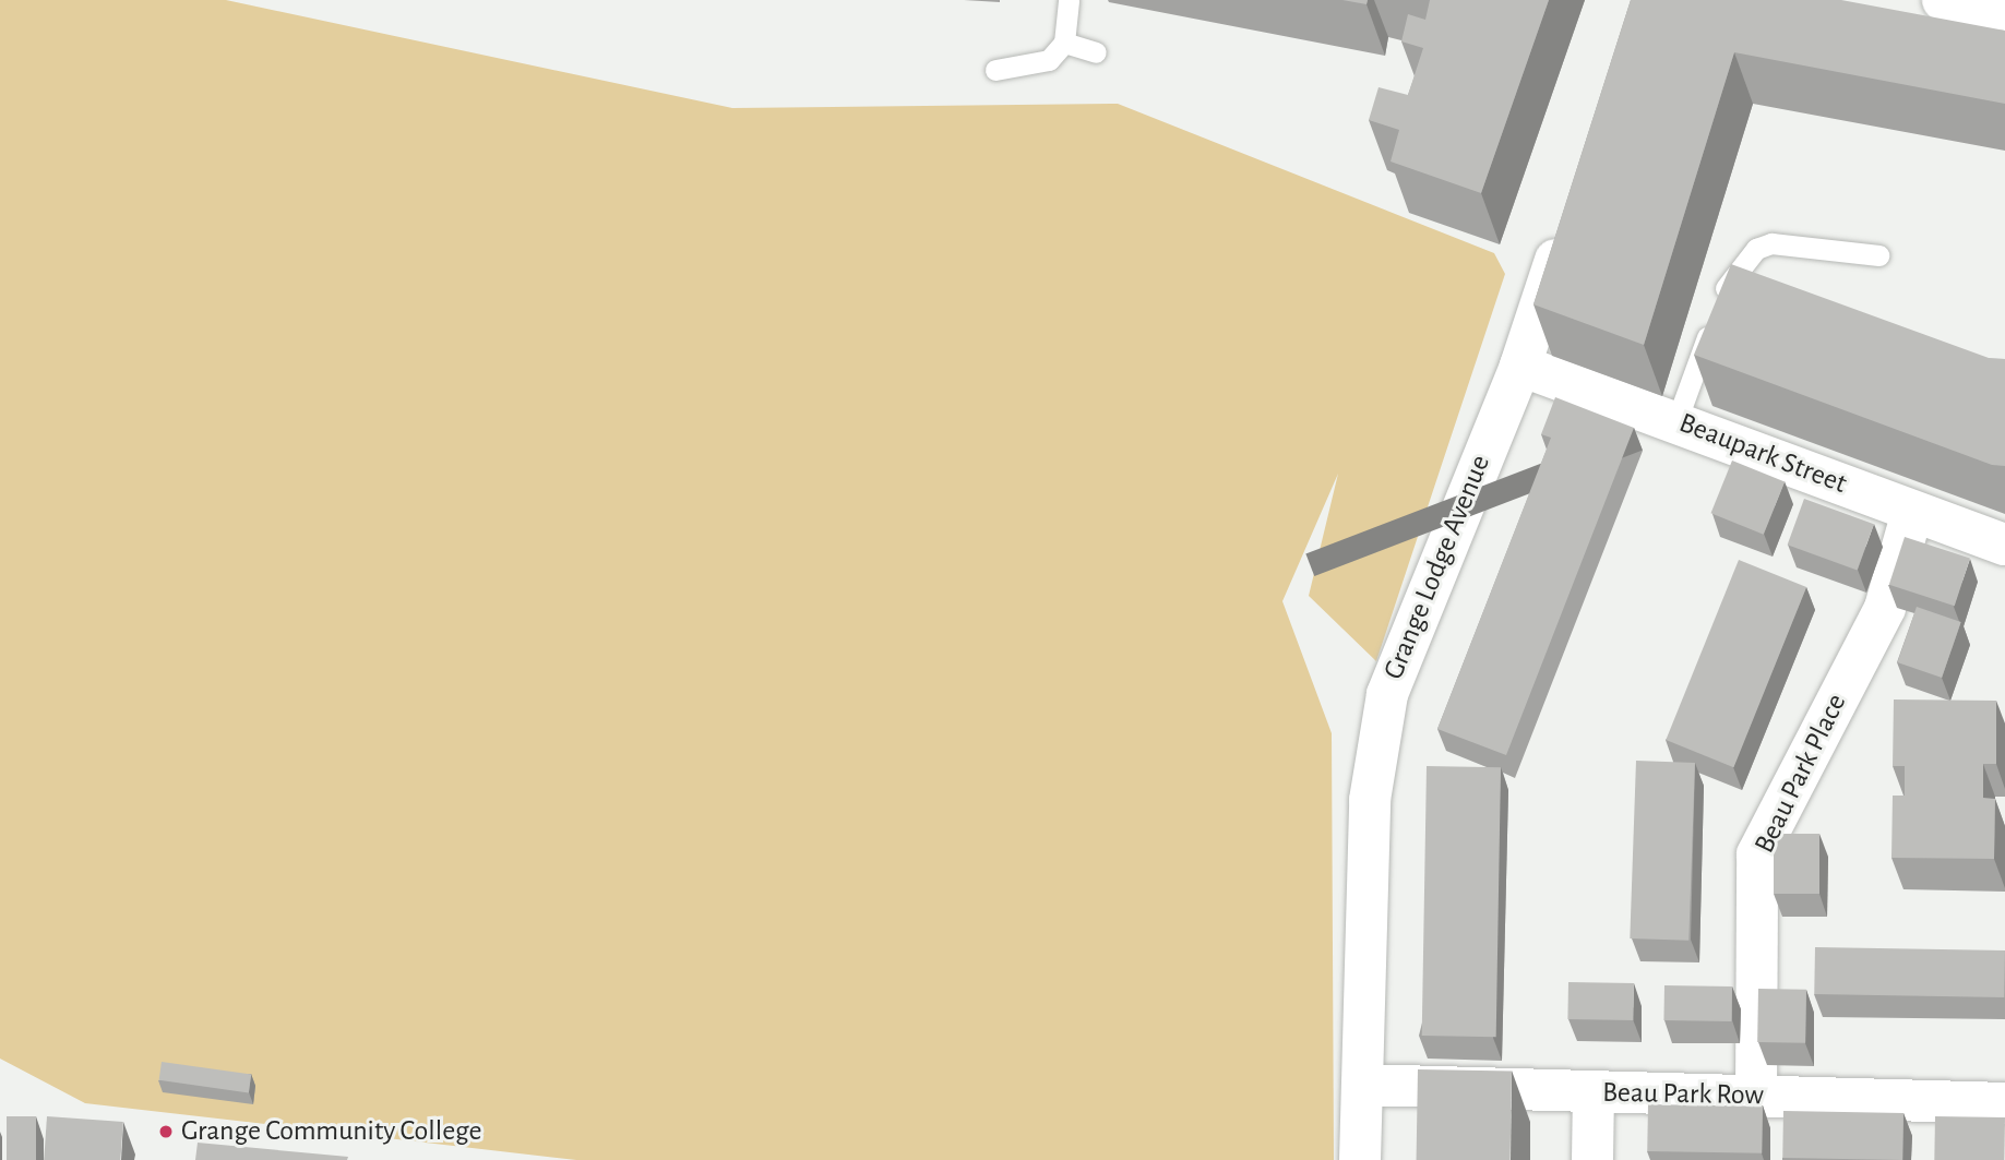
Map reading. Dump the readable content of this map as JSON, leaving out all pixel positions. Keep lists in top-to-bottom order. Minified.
{"streets":{"street":["Beaupark Street","Grange Lodge Avenue","Beau Park Place","Beau Park Row"]},"crossings":[["Beaupark Street","Grange Lodge Avenue"],["Beaupark Street","Beau Park Place"],["Grange Lodge Avenue","Beau Park Row"],["Beau Park Place","Beau Park Row"]],"places":["Grange Community College"]}
